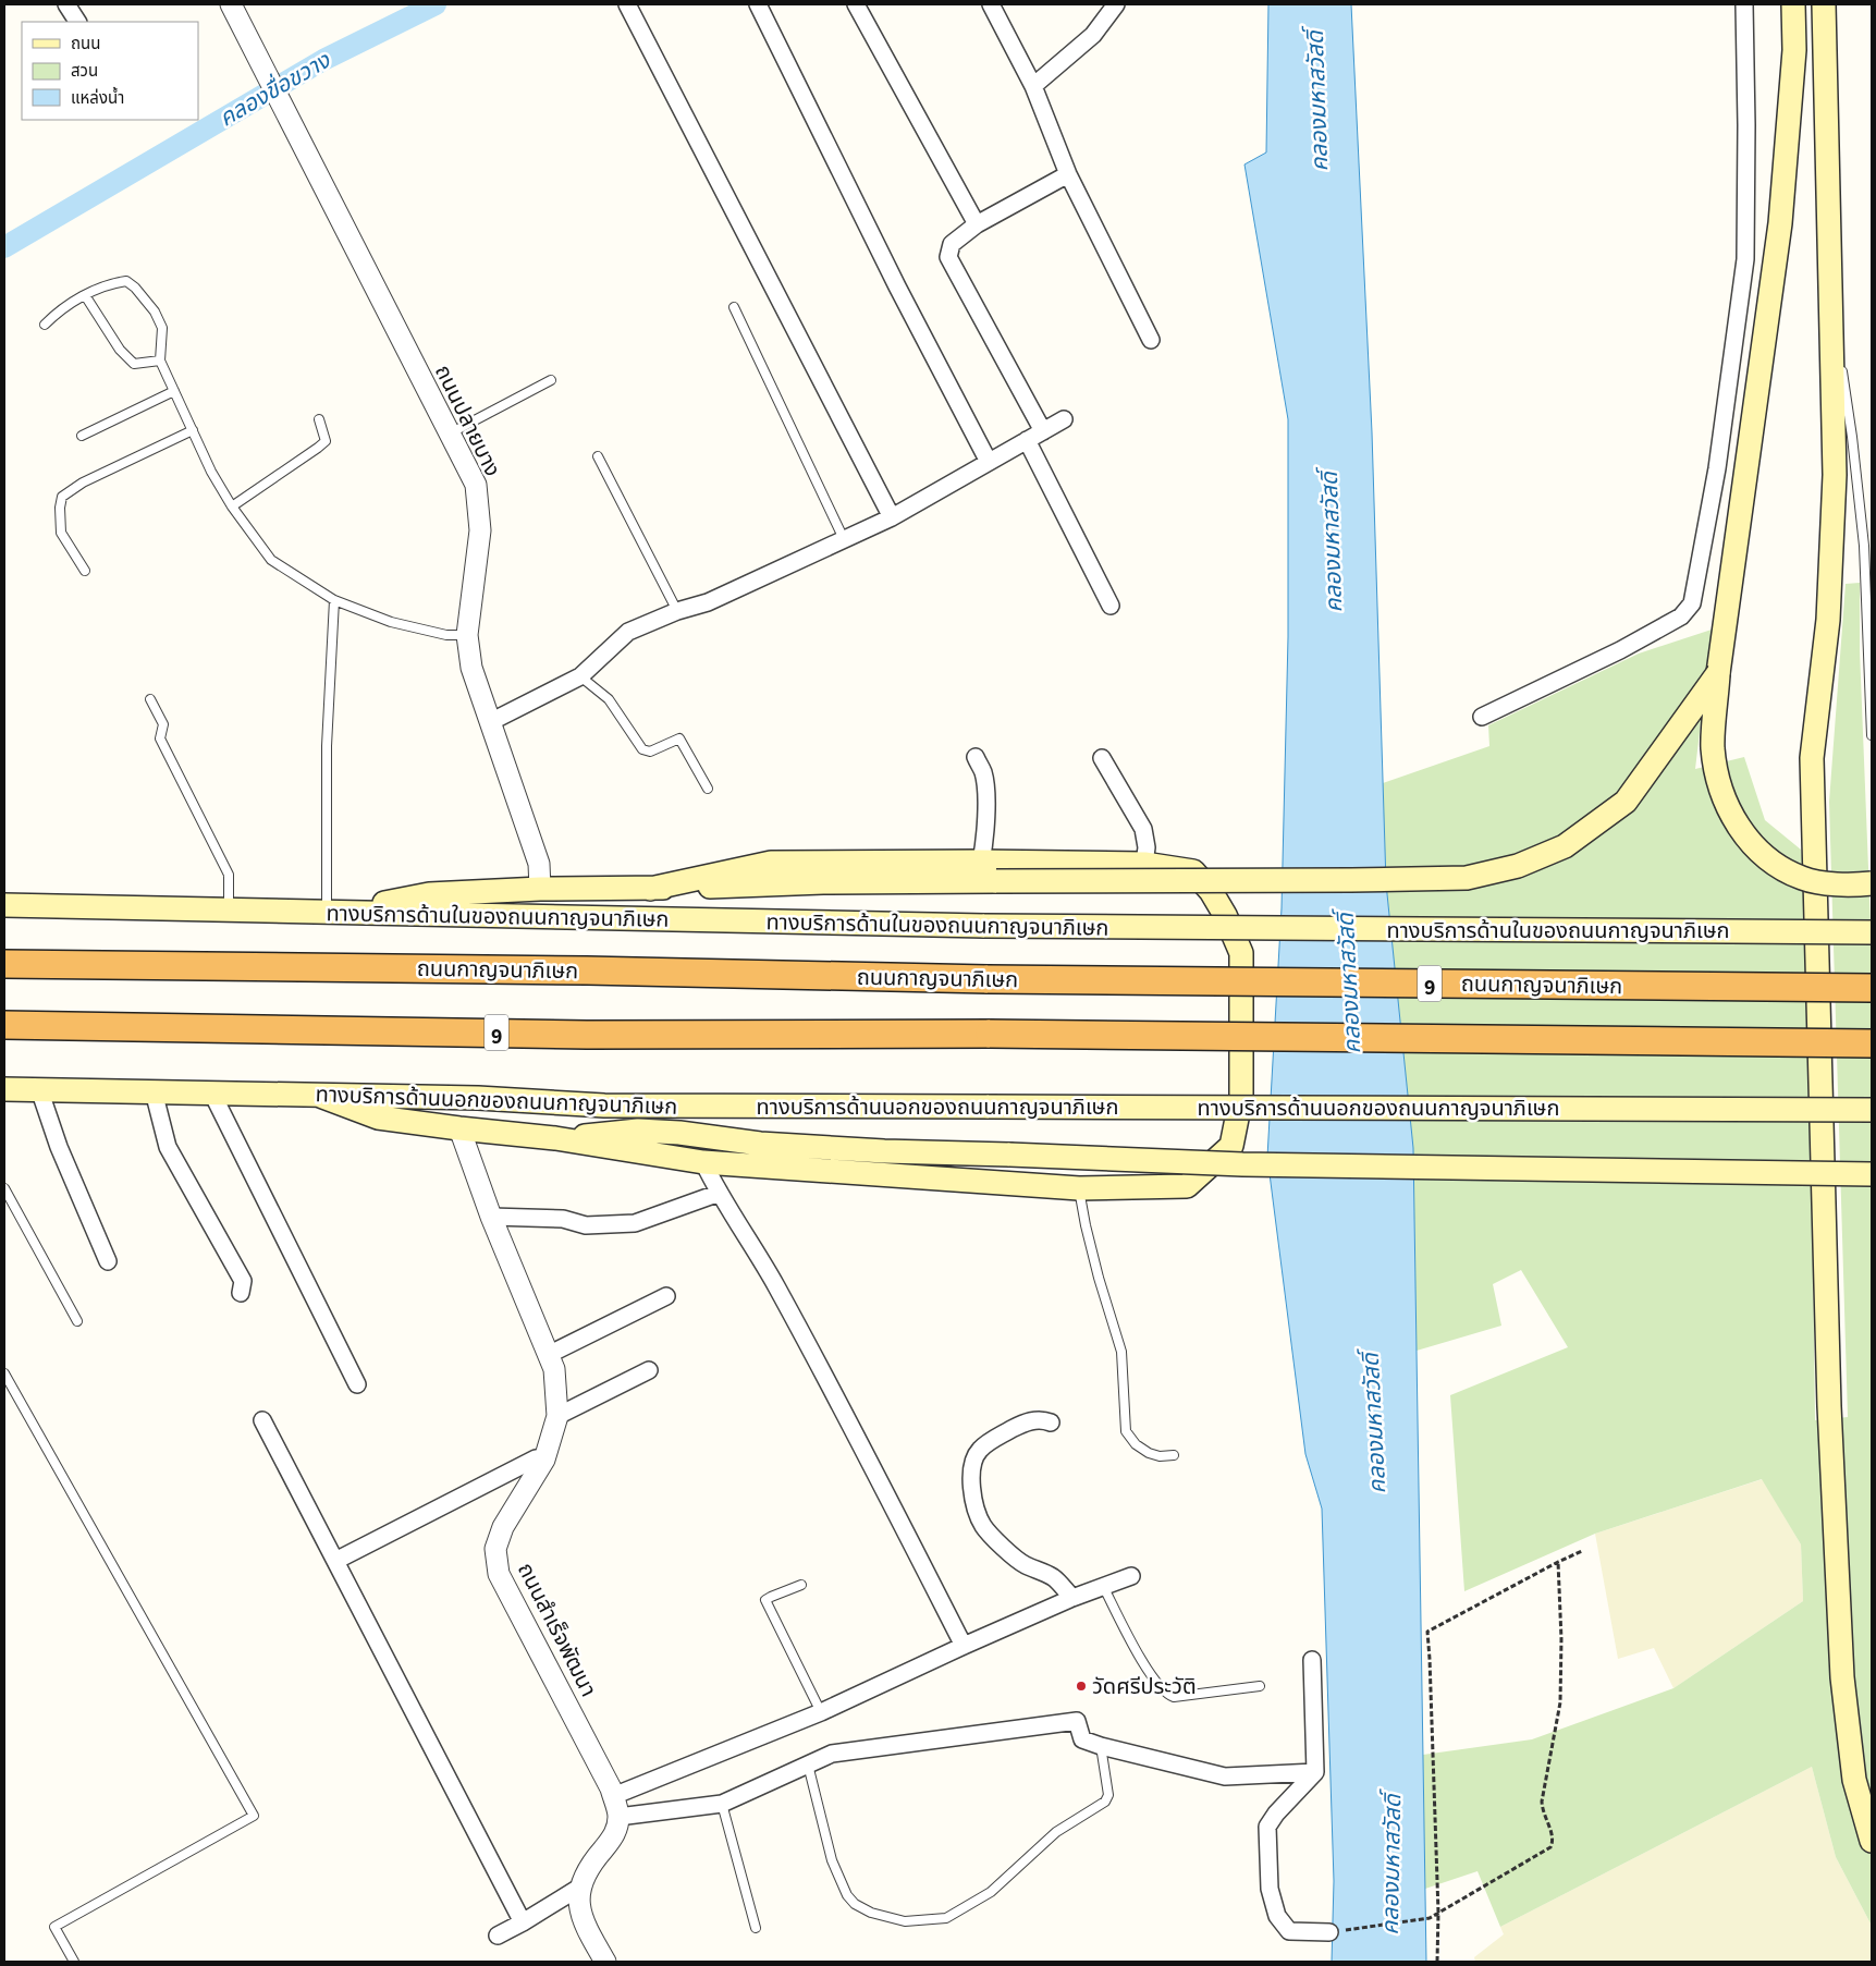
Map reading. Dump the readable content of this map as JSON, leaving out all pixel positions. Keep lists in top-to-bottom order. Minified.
{"streets":{"highway":["ถนนกาญจนาภิเษก","9"],"main road":["ทางบริการด้านในของถนนกาญจนาภิเษก","ทางบริการด้านนอกของถนนกาญจนาภิเษก"],"street":["ถนนปลายบาง","ถนนสำเร็จพัฒนา"]},"water":["คลองขื่อขวาง","คลองมหาสวัสดิ์"],"places":["วัดศรีประวัติ"],"legend":["ถนน","สวน","แหล่งน้ำ"]}
